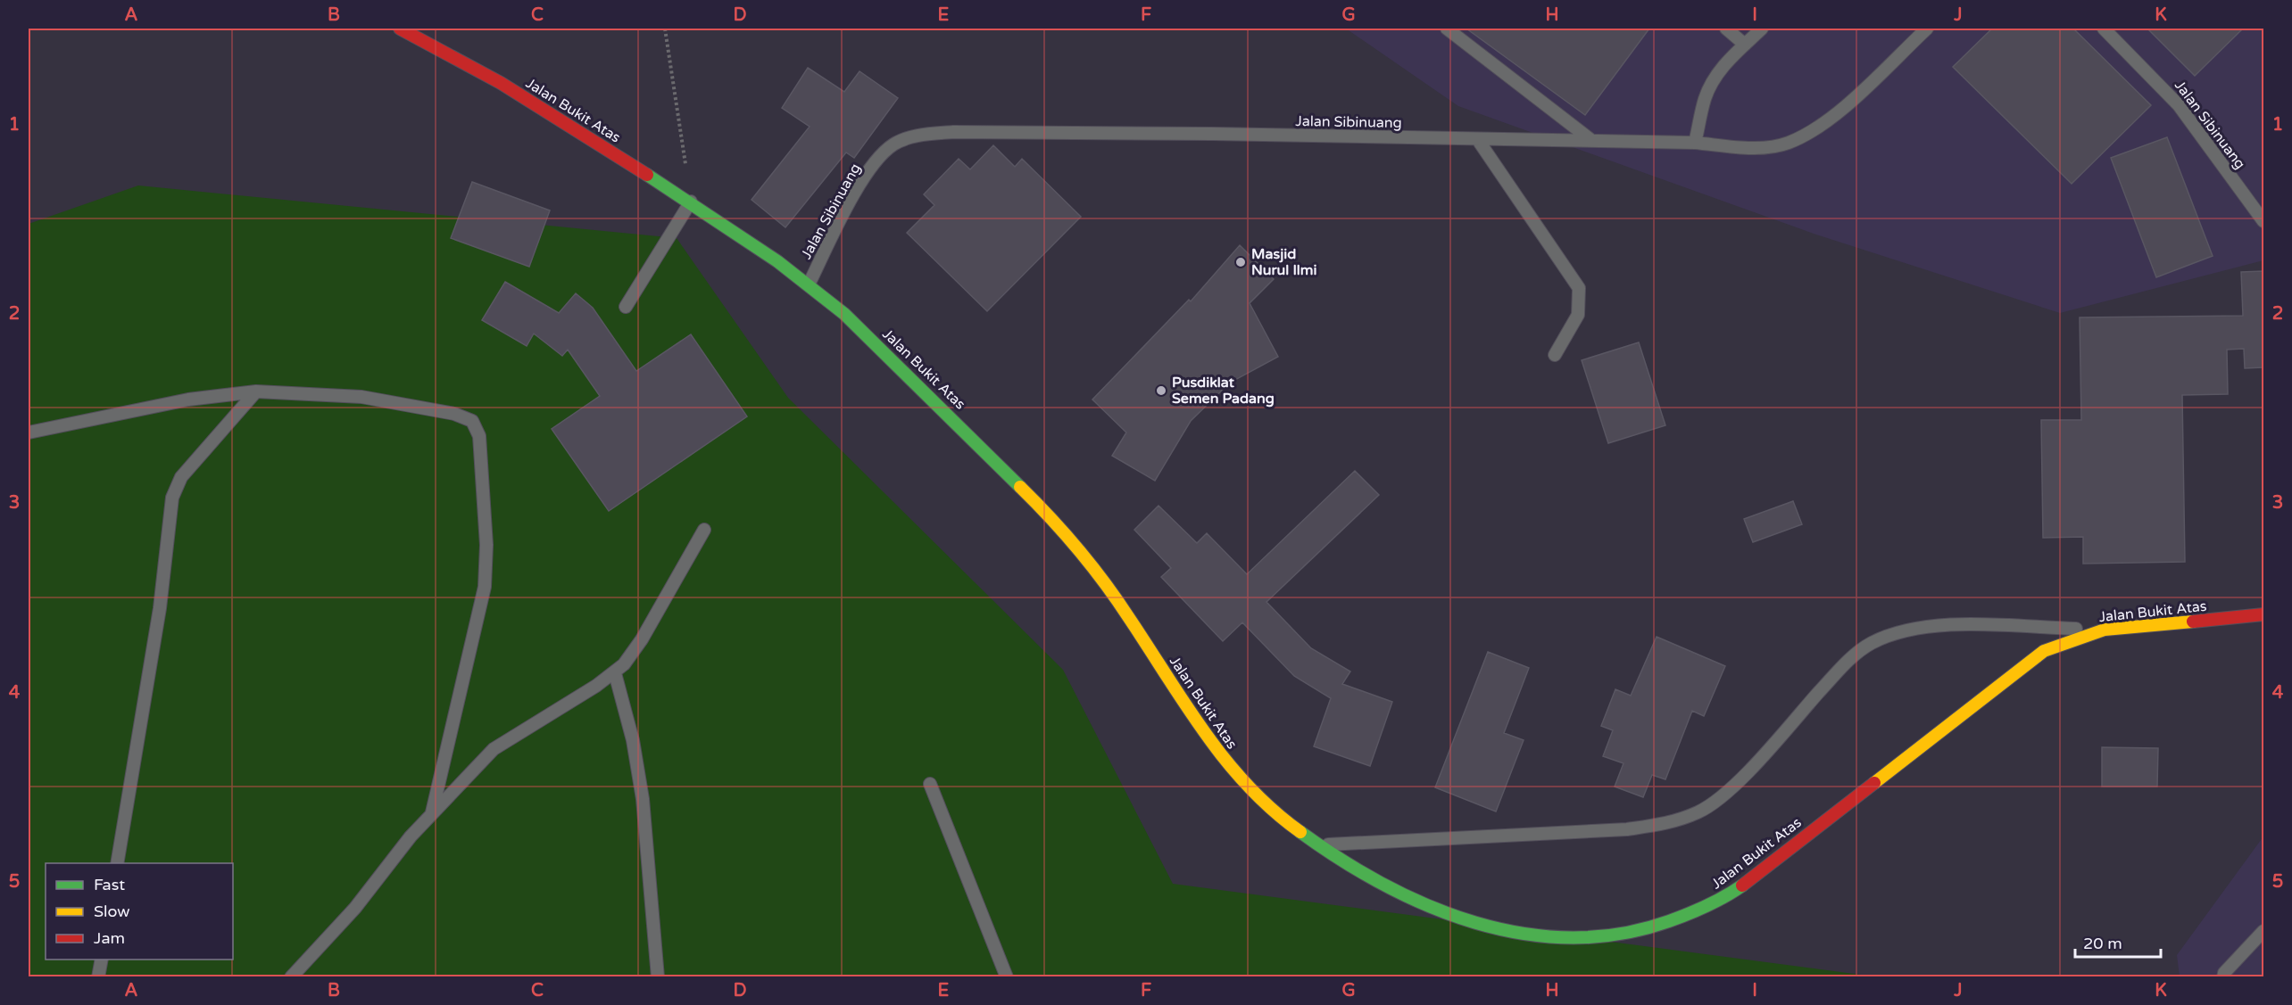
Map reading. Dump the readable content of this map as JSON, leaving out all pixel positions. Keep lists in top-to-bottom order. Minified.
{"streets":{"street":["Jalan Bukit Atas"],"lane":["Jalan Sibinuang"]},"crossings":[["Jalan Bukit Atas","Jalan Sibinuang"]],"places":["Masjid Nurul Ilmi","Pusdiklat Semen Padang"],"legend":["Fast","Slow","Jam"],"scale_bar":"20 m","grid":{"columns":["A","B","C","D","E","F","G","H","I","J","K"],"rows":["1","2","3","4","5"]}}
